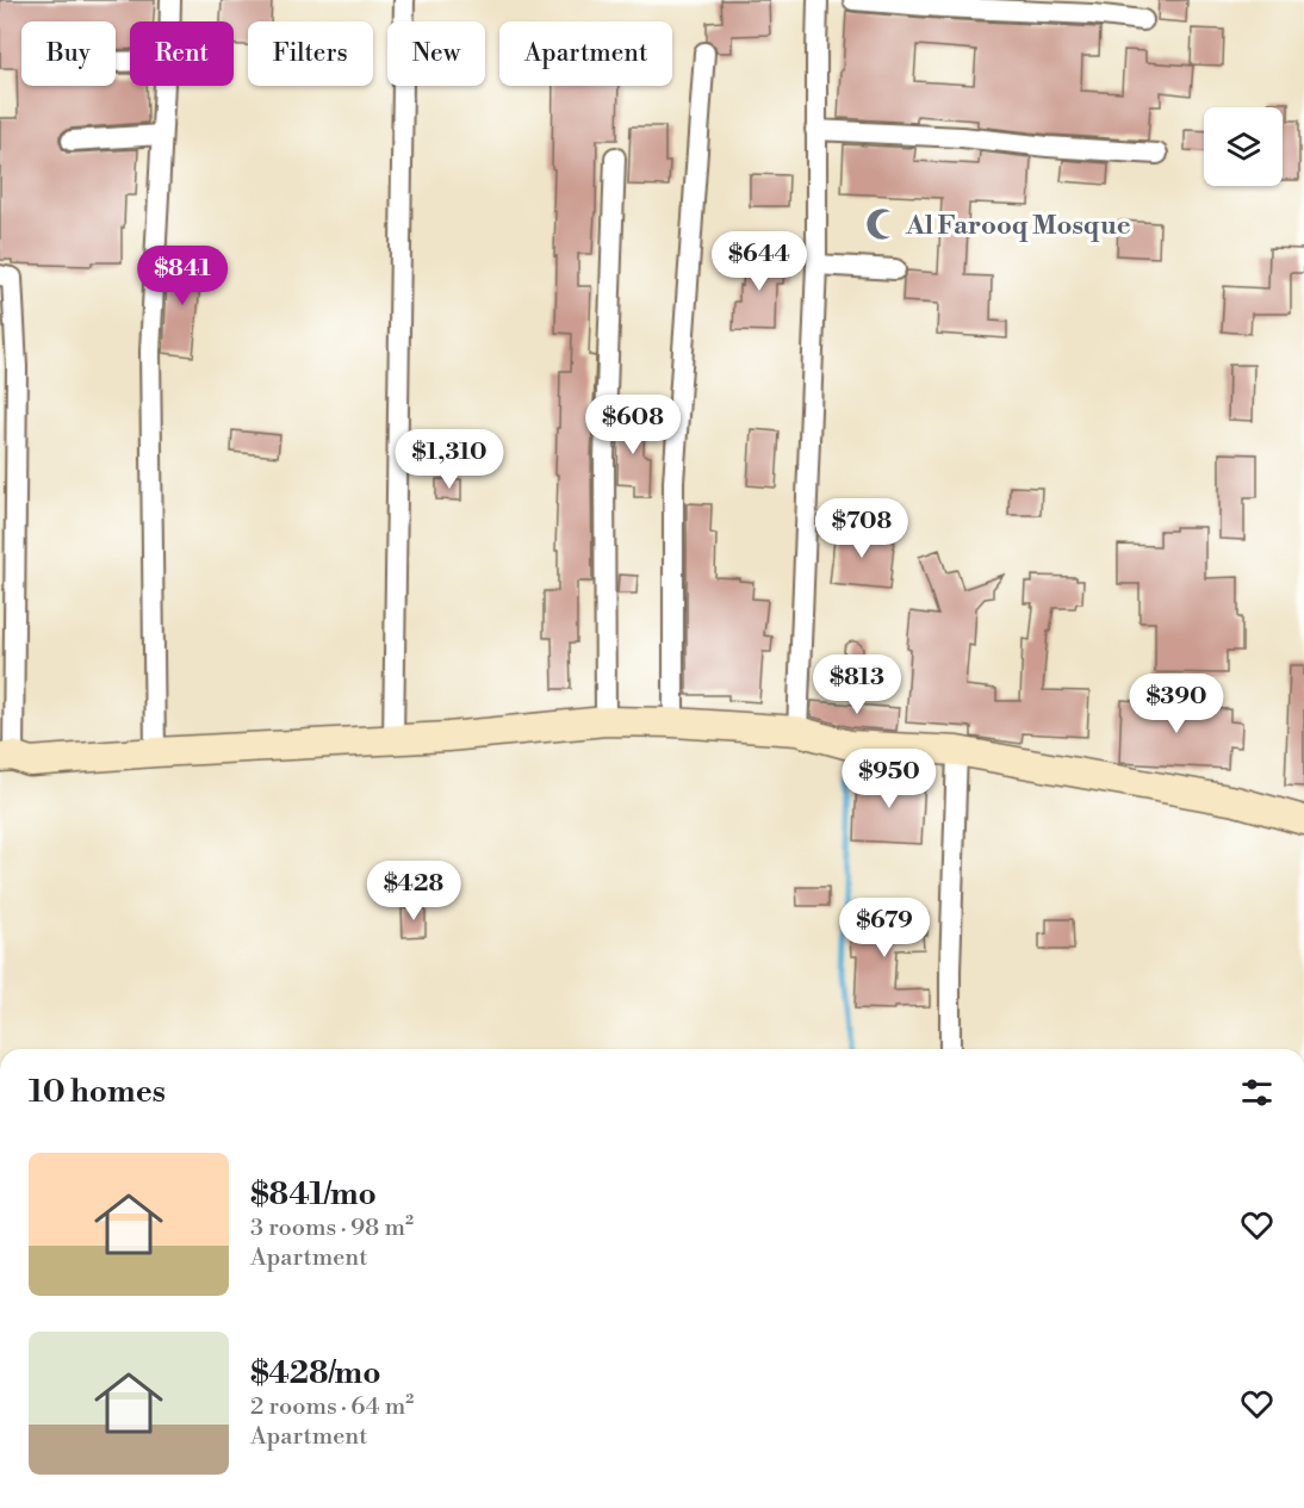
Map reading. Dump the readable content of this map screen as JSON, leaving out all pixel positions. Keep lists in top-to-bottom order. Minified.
{"places":{"mosque":["Al Farooq Mosque"]},"page":{"chip":["Buy","Rent","Filters","New","Apartment"],"price":["$644","$841","$608","$1,310","$708","$813","$390","$950","$428","$679"],"heading":"10 homes","list":[{"name":"$841/mo","note":"3 rooms · 98 m² · Apartment"},{"name":"$428/mo","note":"2 rooms · 64 m² · Apartment"}]}}
